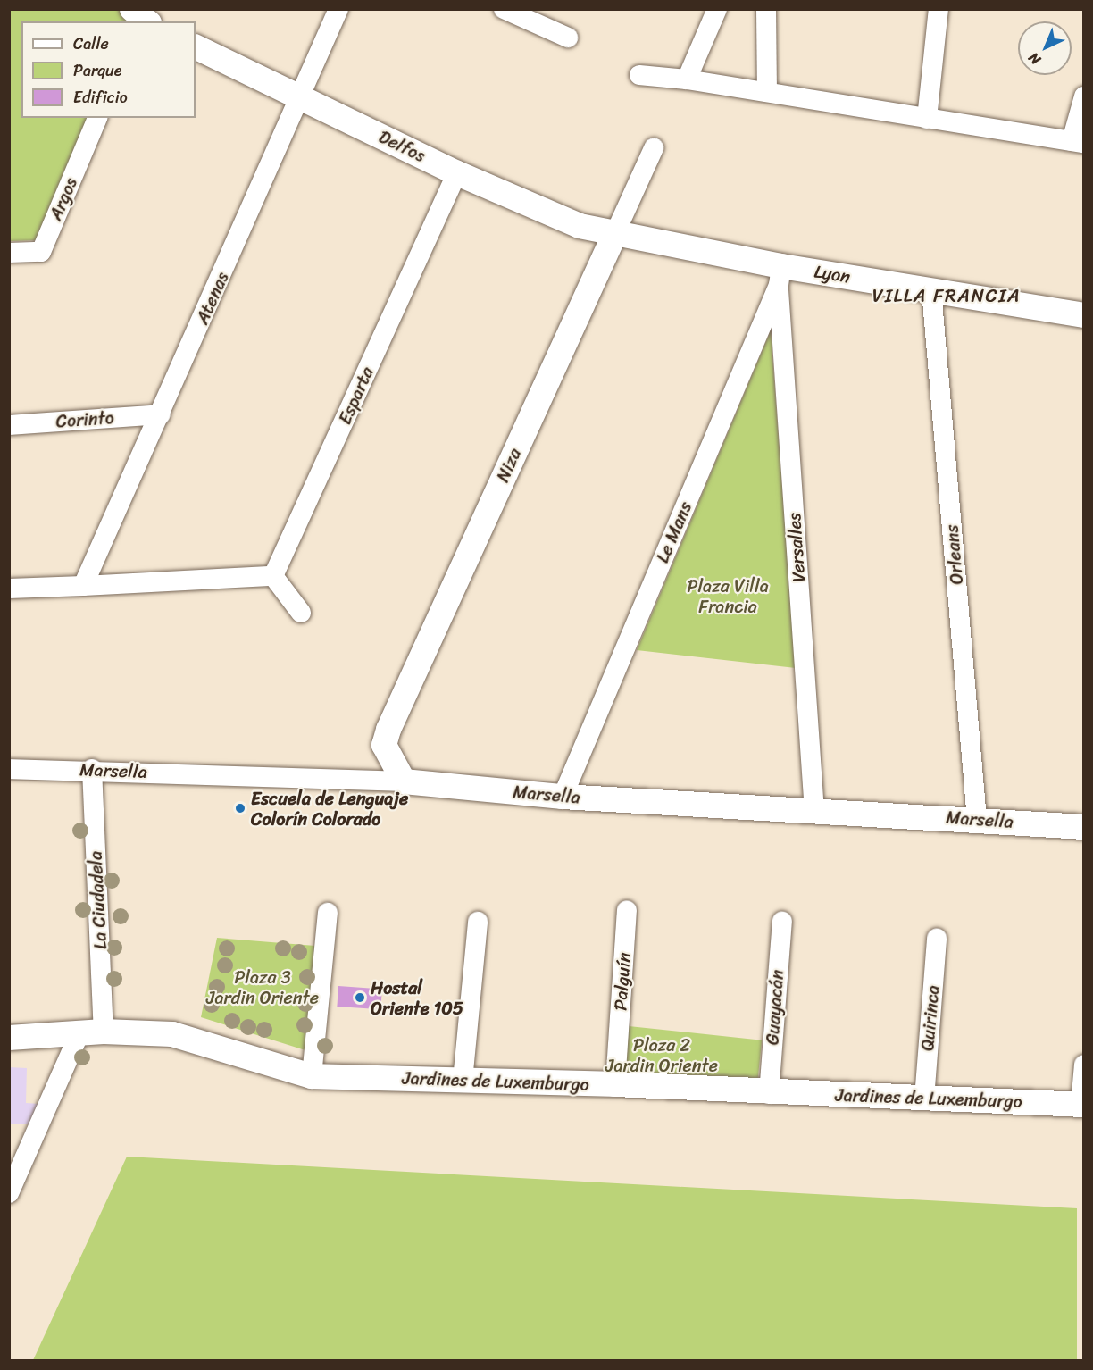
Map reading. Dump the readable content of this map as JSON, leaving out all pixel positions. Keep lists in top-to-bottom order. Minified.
{"streets":{"street":["Delfos","Argos","Lyon","Atenas","Esparta","Corinto","Niza","Le Mans","Versalles","Orleans","Marsella","La Ciudadela","Palguín","Guayacán","Quirinca","Jardines de Luxemburgo"]},"crossings":[["Delfos","Lyon"],["Delfos","Atenas"],["Delfos","Esparta"],["Delfos","Niza"],["Lyon","Niza"],["Lyon","Le Mans"],["Lyon","Versalles"],["Lyon","Orleans"],["Atenas","Corinto"],["Niza","Marsella"],["Le Mans","Versalles"],["Le Mans","Marsella"],["Versalles","Marsella"],["Orleans","Marsella"],["Marsella","La Ciudadela"],["La Ciudadela","Jardines de Luxemburgo"],["Palguín","Jardines de Luxemburgo"],["Guayacán","Jardines de Luxemburgo"],["Quirinca","Jardines de Luxemburgo"]],"districts":["VILLA FRANCIA"],"parks":["Plaza Villa Francia","Plaza 3 Jardin Oriente","Plaza 2 Jardin Oriente"],"places":["Escuela de Lenguaje Colorín Colorado","Hostal Oriente 105"],"legend":["Calle","Parque","Edificio"],"north":"bottom left"}
